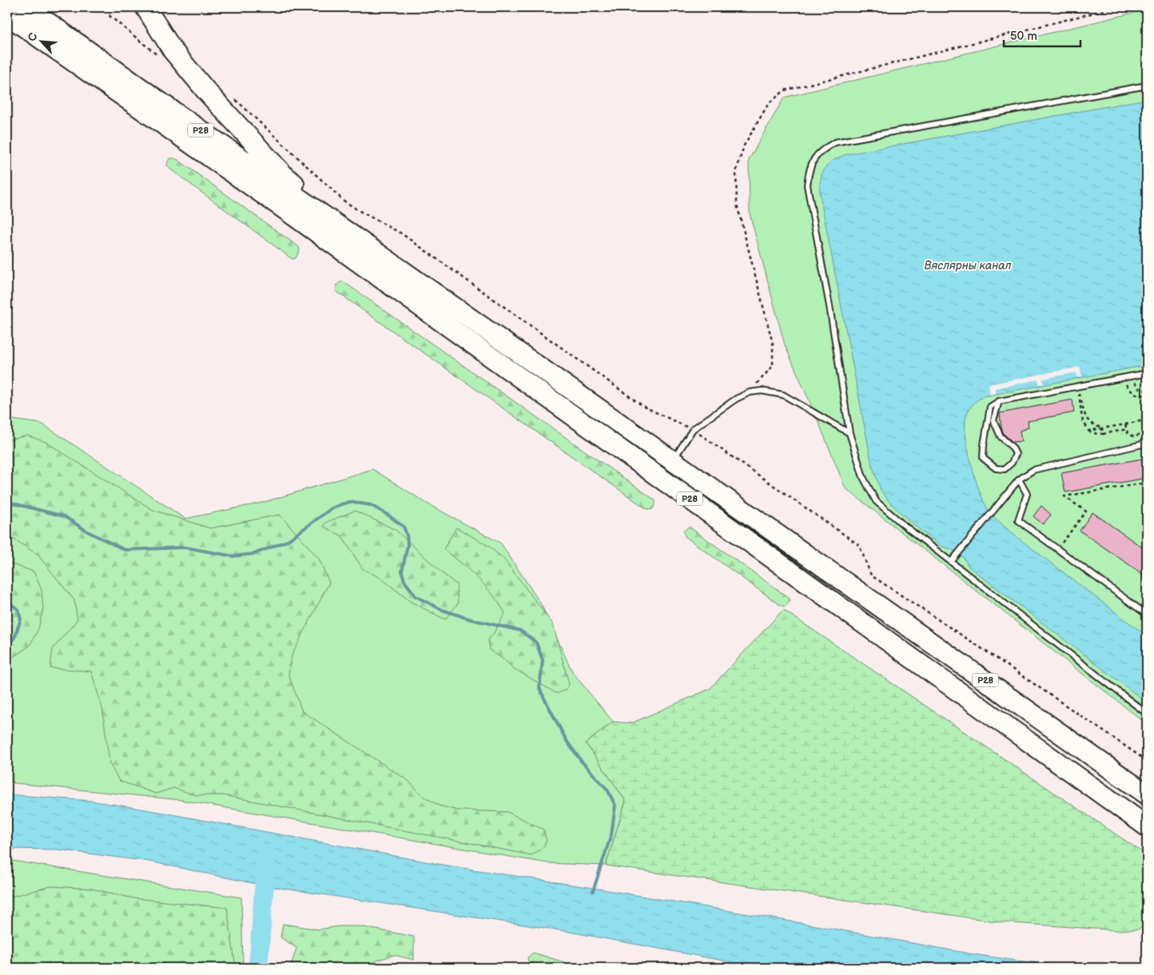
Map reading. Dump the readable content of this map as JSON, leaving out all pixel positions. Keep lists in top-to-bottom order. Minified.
{"streets":{"highway":["Р28"]},"water":["Вяслярны канал"],"scale_bar":"50 m","north":"top left"}
